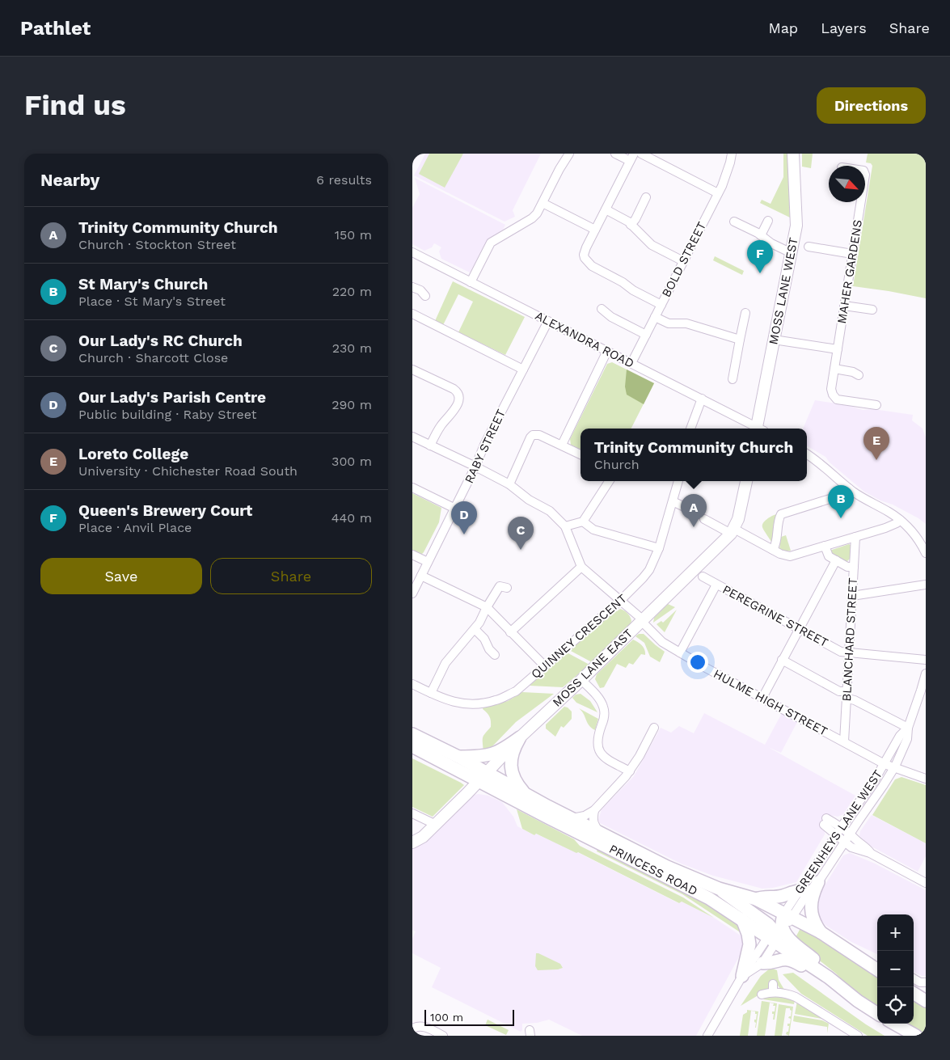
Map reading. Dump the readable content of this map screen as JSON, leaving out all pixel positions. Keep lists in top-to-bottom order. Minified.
{"streets":{"highway":["PRINCESS ROAD"],"main road":["MOSS LANE WEST","MOSS LANE EAST"],"street":["BOLD STREET","MAHER GARDENS","ALEXANDRA ROAD","RABY STREET","PEREGRINE STREET","QUINNEY CRESCENT","BLANCHARD STREET","HULME HIGH STREET","GREENHEYS LANE WEST"]},"crossings":[["BOLD STREET","ALEXANDRA ROAD"],["ALEXANDRA ROAD","RABY STREET"],["PEREGRINE STREET","BLANCHARD STREET"],["QUINNEY CRESCENT","HULME HIGH STREET"],["BLANCHARD STREET","HULME HIGH STREET"],["MOSS LANE EAST","HULME HIGH STREET"],["MOSS LANE EAST","PRINCESS ROAD"],["HULME HIGH STREET","GREENHEYS LANE WEST"],["GREENHEYS LANE WEST","PRINCESS ROAD"]],"scale_bar":"100 m","north":"bottom right","page":{"header":"Pathlet","nav":["Map","Layers","Share"],"buttons":["Directions",["Save","Share"]],"title":"Find us","heading":["Nearby","6 results"],"list":[{"mark":"A","name":"Trinity Community Church","note":"Church · Stockton Street","value":"150 m"},{"mark":"B","name":"St Mary's Church","note":"Place · St Mary's Street","value":"220 m"},{"mark":"C","name":"Our Lady's RC Church","note":"Church · Sharcott Close","value":"230 m"},{"mark":"D","name":"Our Lady's Parish Centre","note":"Public building · Raby Street","value":"290 m"},{"mark":"E","name":"Loreto College","note":"University · Chichester Road South","value":"300 m"},{"mark":"F","name":"Queen's Brewery Court","note":"Place · Anvil Place","value":"440 m"}],"pins":["F","E","B","A","D","C"],"popup":["Trinity Community Church","Church"],"map_buttons":["+","−"],"scale":"100 m"}}
